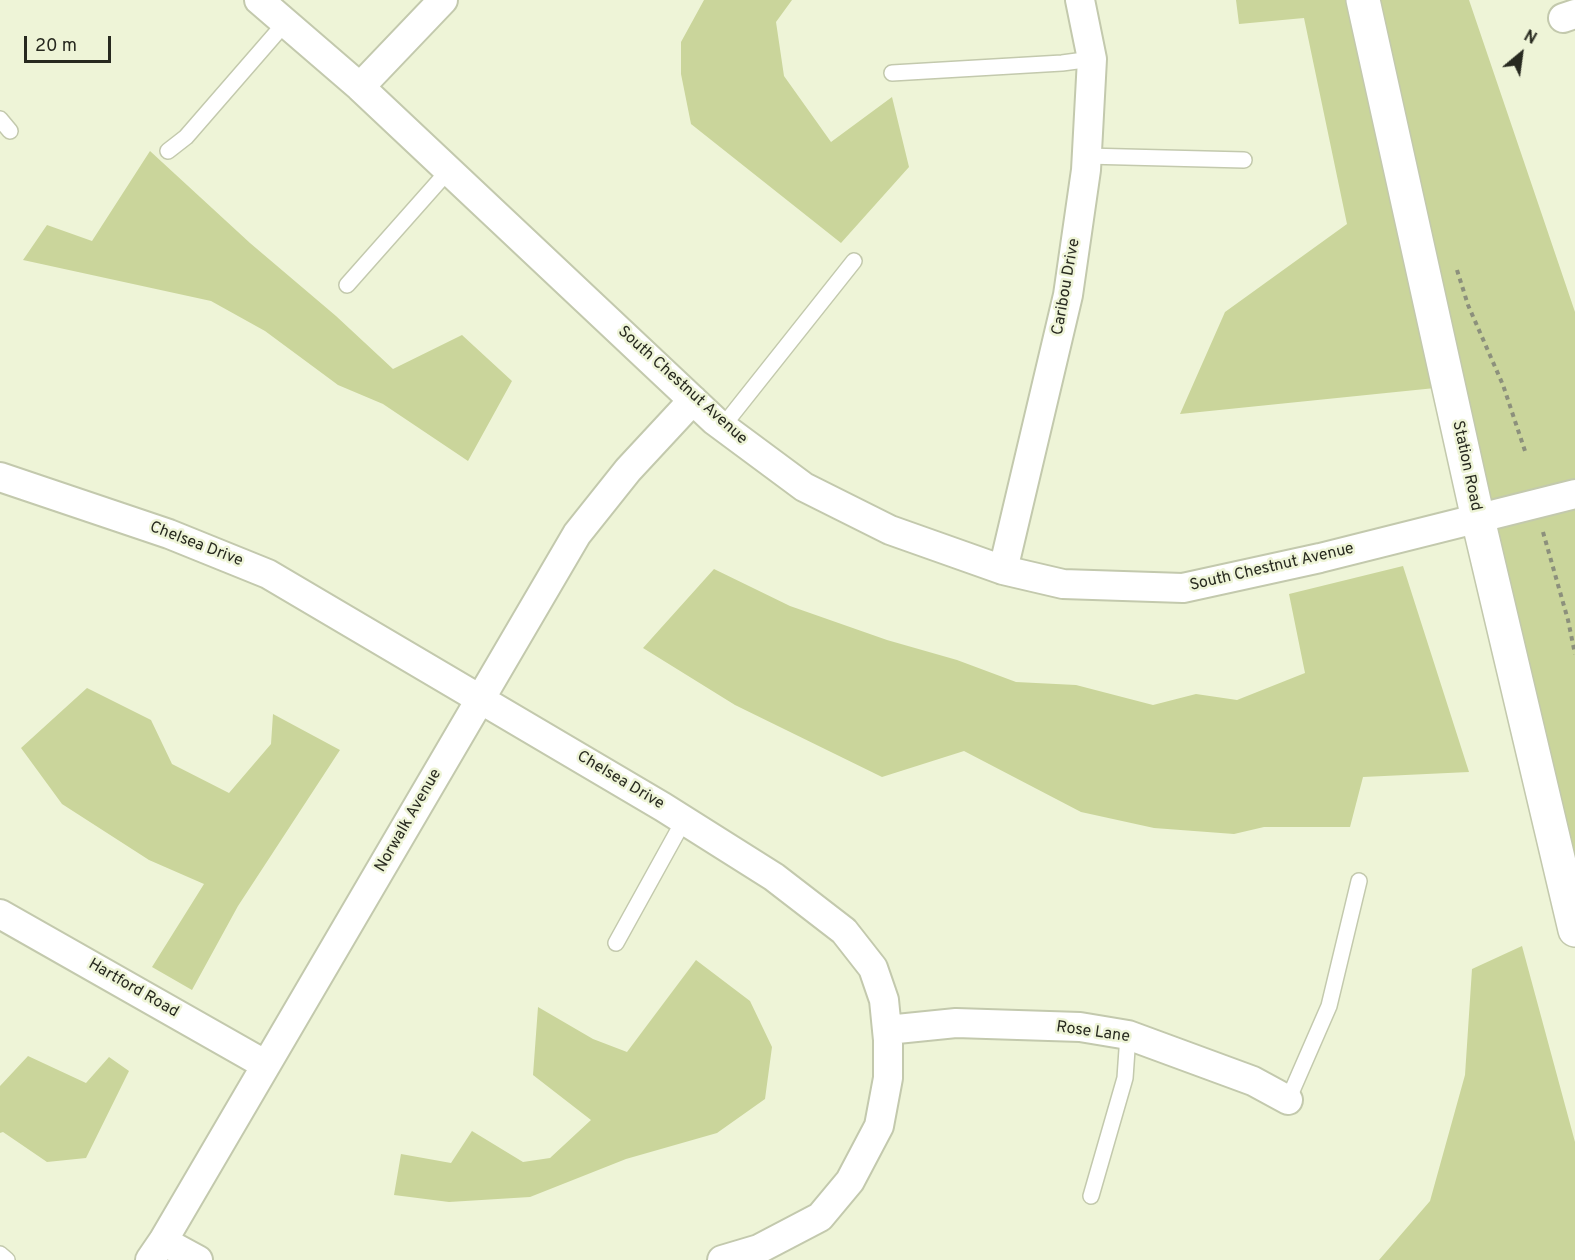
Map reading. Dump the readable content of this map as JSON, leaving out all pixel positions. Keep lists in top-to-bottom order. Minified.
{"streets":{"street":["Caribou Drive","South Chestnut Avenue","Station Road","Chelsea Drive","Norwalk Avenue","Hartford Road","Rose Lane"]},"crossings":[["Caribou Drive","South Chestnut Avenue"],["South Chestnut Avenue","Station Road"],["South Chestnut Avenue","Norwalk Avenue"],["Chelsea Drive","Norwalk Avenue"],["Chelsea Drive","Rose Lane"],["Norwalk Avenue","Hartford Road"]],"scale_bar":"20 m","north":"top right"}
